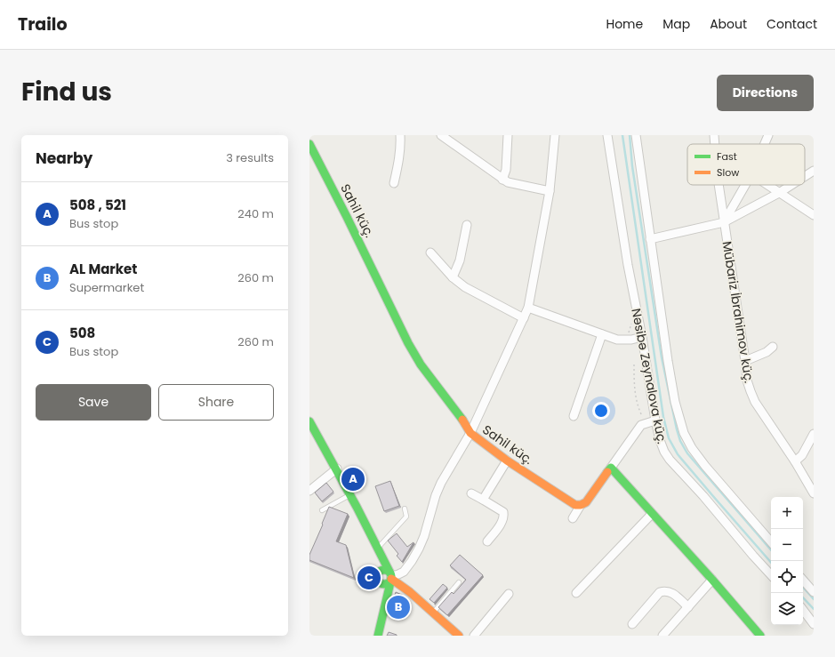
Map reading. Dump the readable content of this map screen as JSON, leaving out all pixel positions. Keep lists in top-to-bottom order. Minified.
{"streets":{"street":["Sahil küç.","Mübariz İbrahimov küç.","Nəsibə Zeynalova küç."]},"legend":["Fast","Slow"],"page":{"header":"Trailo","nav":["Home","Map","About","Contact"],"title":"Find us","buttons":["Directions",["Save","Share"]],"heading":["Nearby","3 results"],"list":[{"mark":"A","name":"508 , 521","note":"Bus stop","value":"240 m"},{"mark":"B","name":"AL Market","note":"Supermarket","value":"260 m"},{"mark":"C","name":"508","note":"Bus stop","value":"260 m"}],"pins":["A","C","B"],"map_buttons":["+","−"]}}
